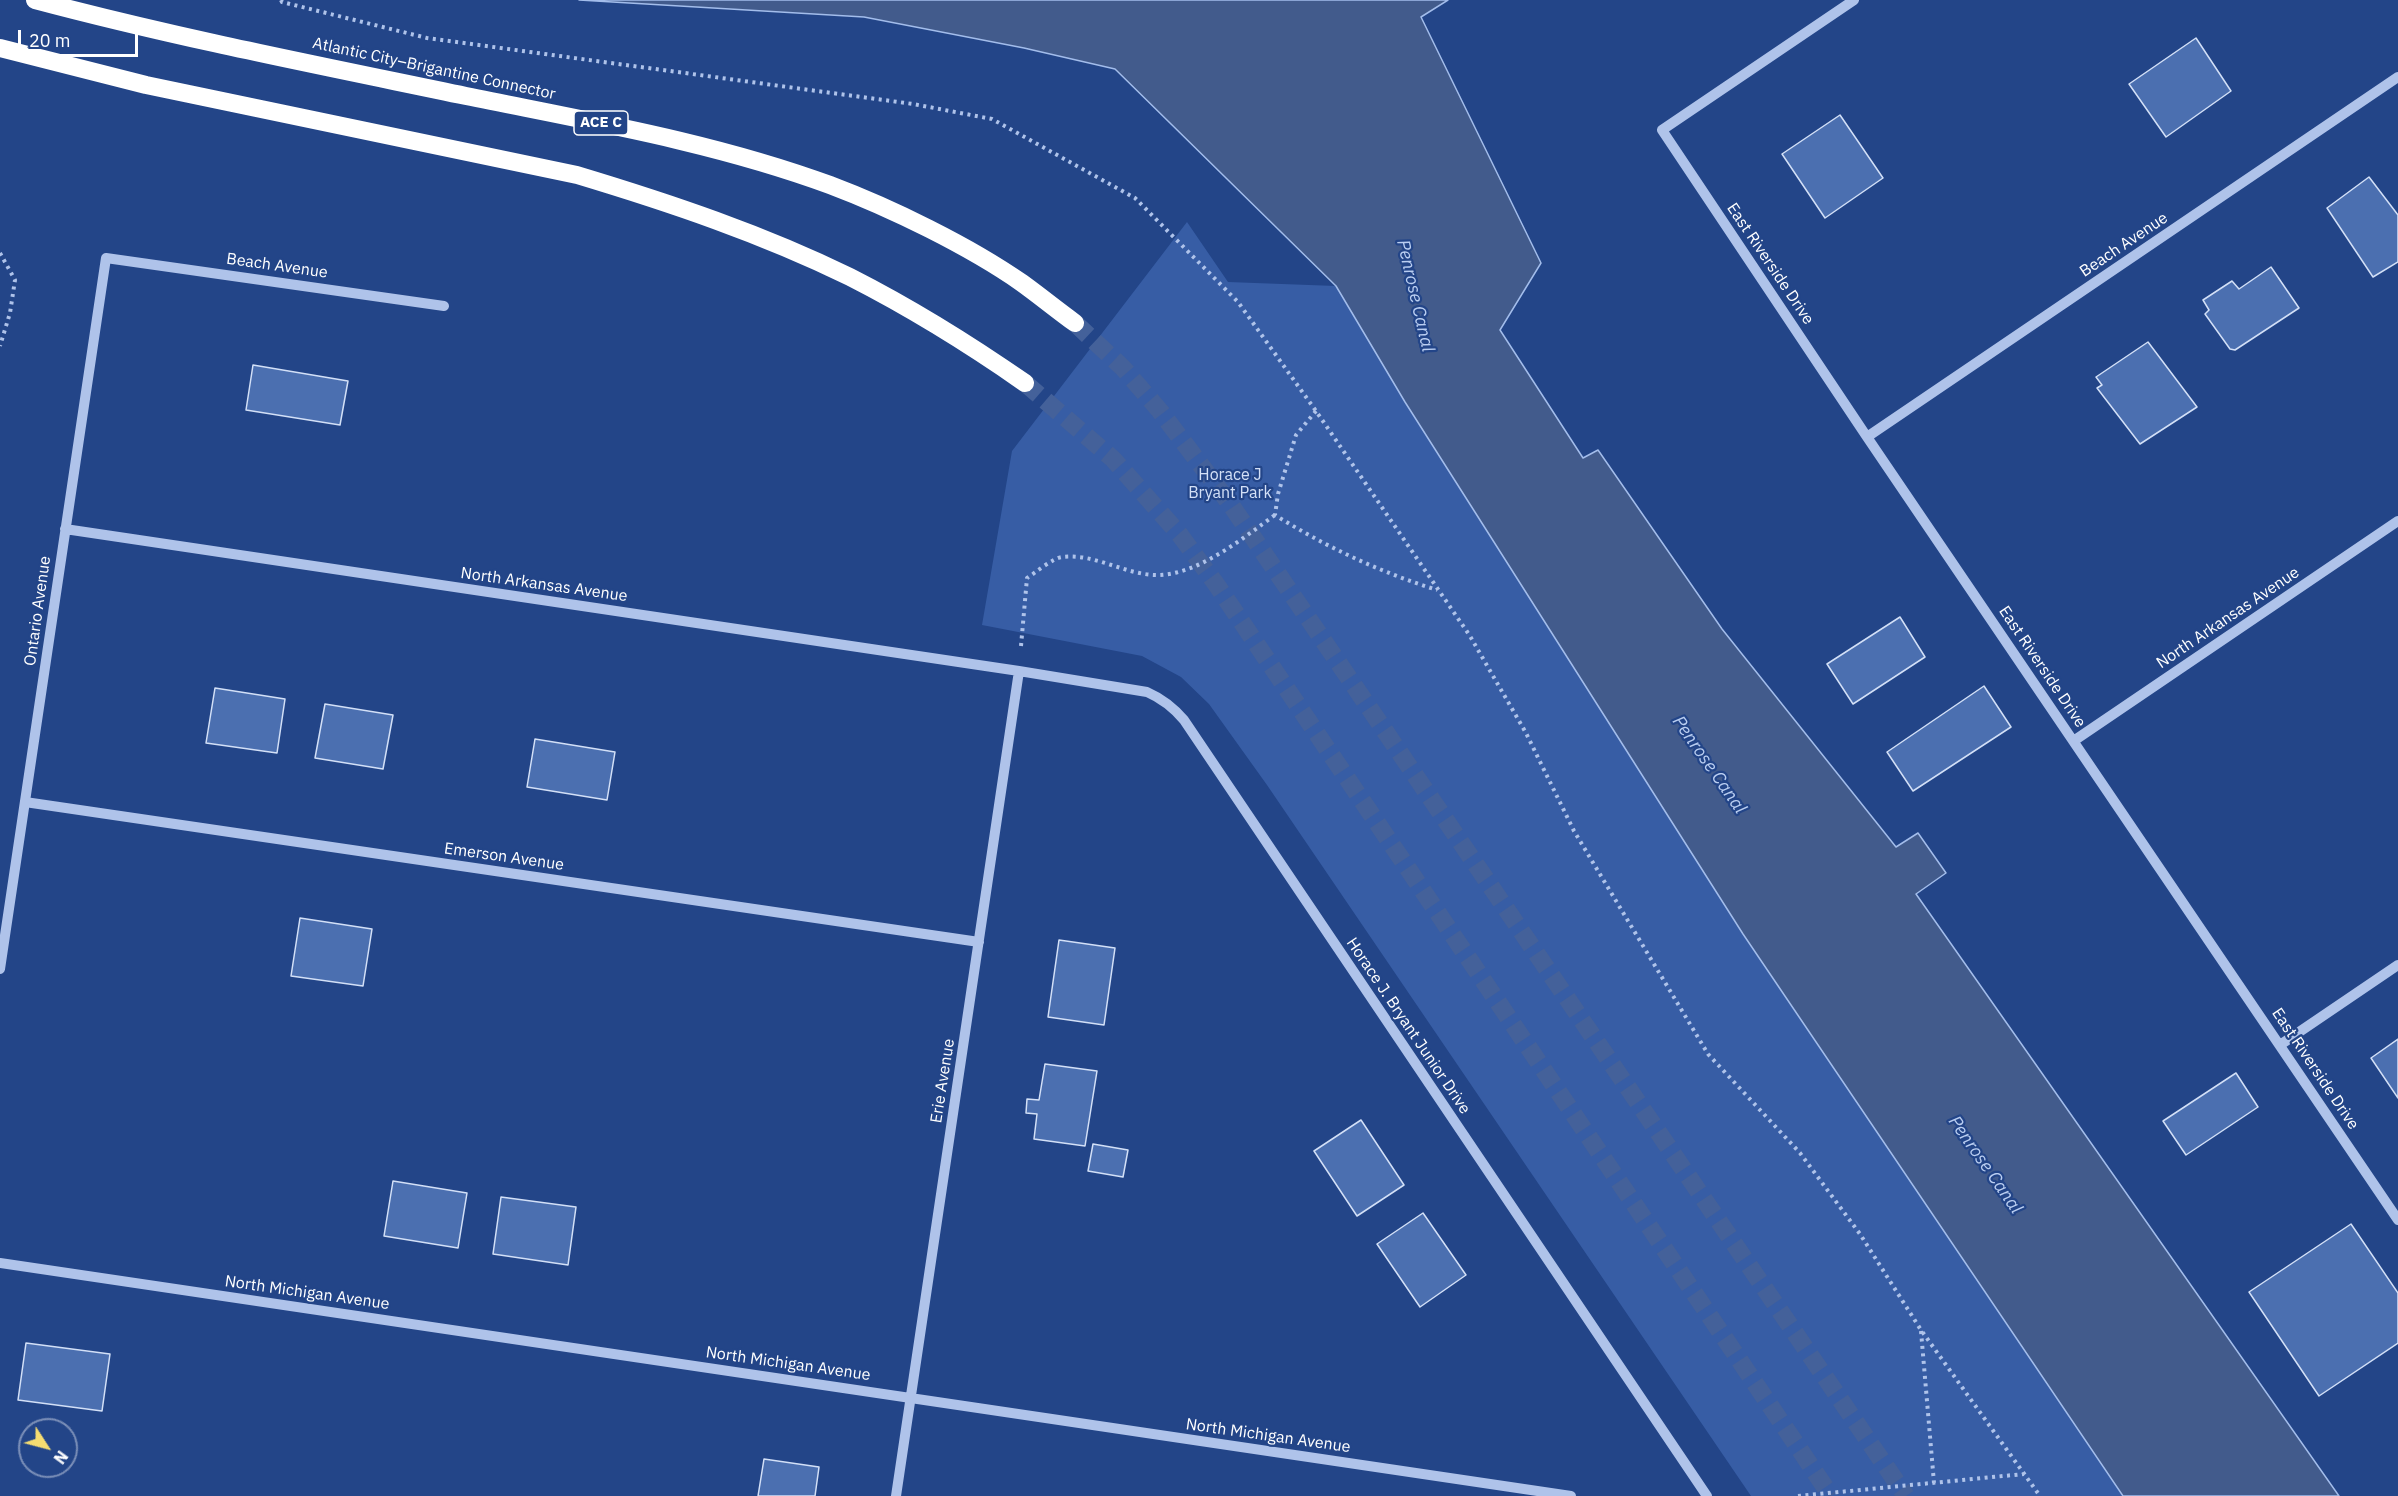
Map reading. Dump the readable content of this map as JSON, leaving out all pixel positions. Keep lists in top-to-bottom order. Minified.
{"streets":{"highway":["Atlantic City–Brigantine Connector","ACE C"],"street":["Beach Avenue","East Riverside Drive","North Arkansas Avenue","Ontario Avenue","Emerson Avenue","Horace J. Bryant Junior Drive","Erie Avenue","North Michigan Avenue"]},"crossings":[["Beach Avenue","East Riverside Drive"],["Beach Avenue","Ontario Avenue"],["East Riverside Drive","North Arkansas Avenue"],["North Arkansas Avenue","Ontario Avenue"],["North Arkansas Avenue","Horace J. Bryant Junior Drive"],["North Arkansas Avenue","Erie Avenue"],["Ontario Avenue","Emerson Avenue"],["Emerson Avenue","Erie Avenue"],["Horace J. Bryant Junior Drive","Erie Avenue"],["Erie Avenue","North Michigan Avenue"]],"water":["Penrose Canal"],"parks":["Horace J Bryant Park"],"scale_bar":"20 m","north":"bottom right"}
